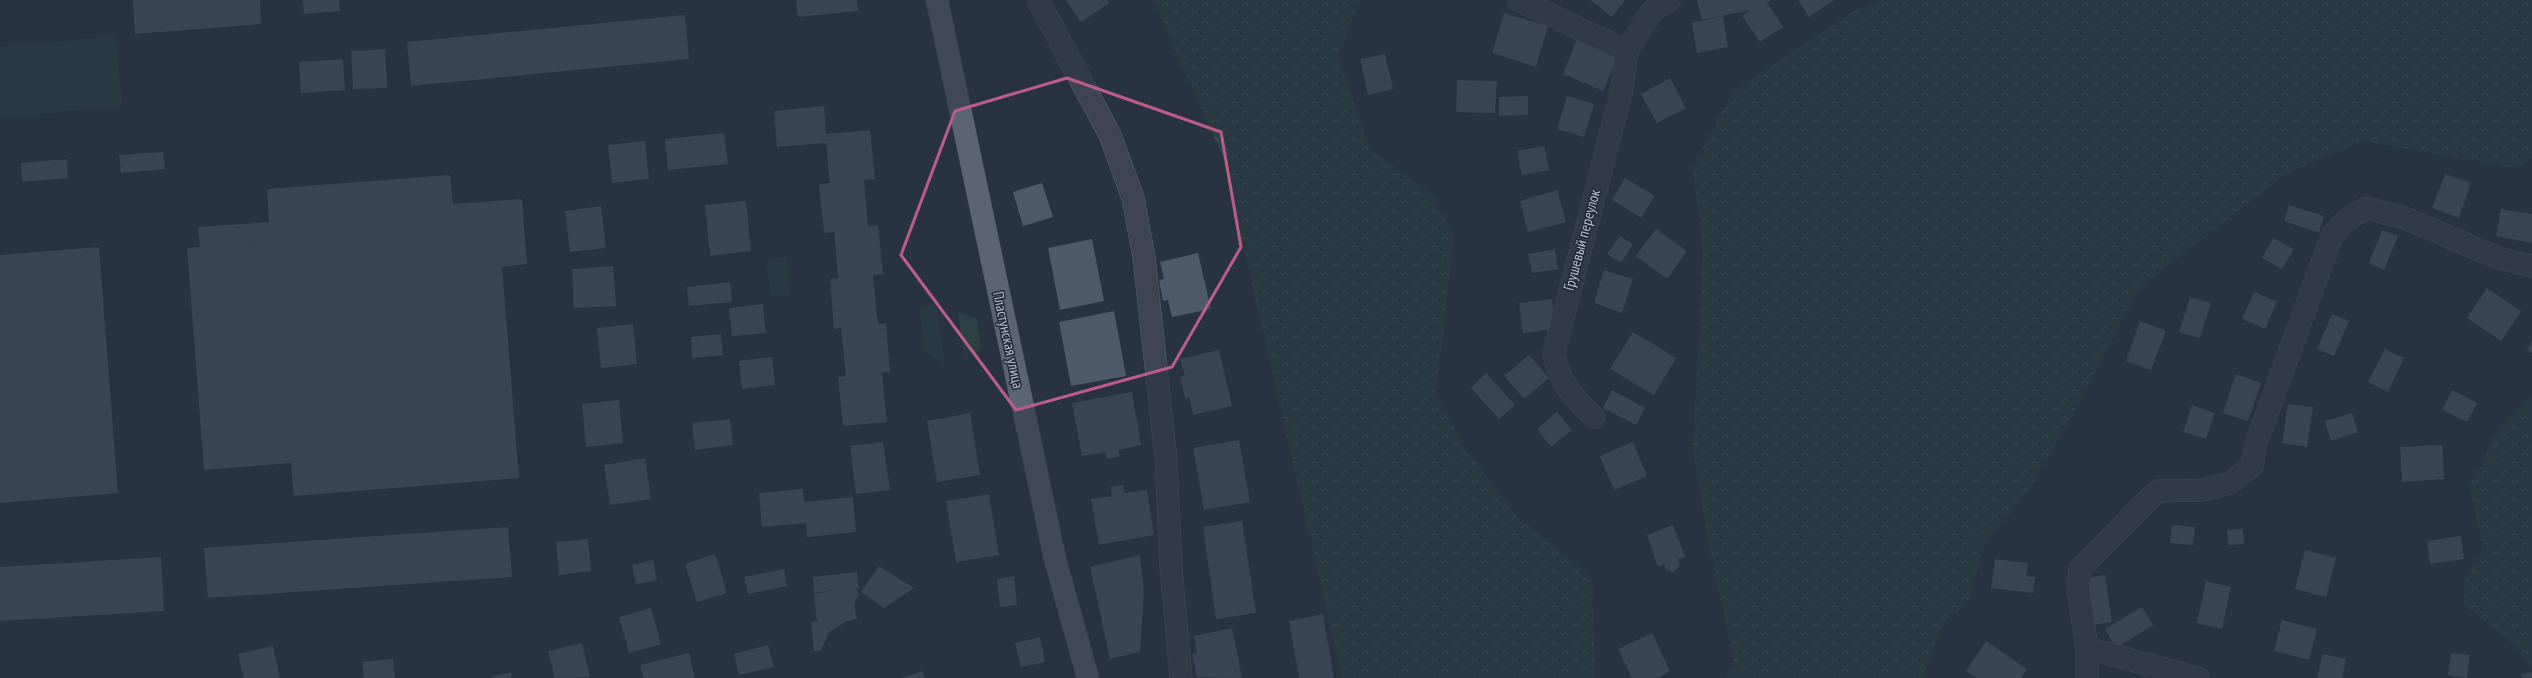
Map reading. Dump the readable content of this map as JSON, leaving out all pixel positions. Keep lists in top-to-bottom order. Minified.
{"streets":{"main road":["Пластунская улица"],"street":["Грушевый переулок"]}}
